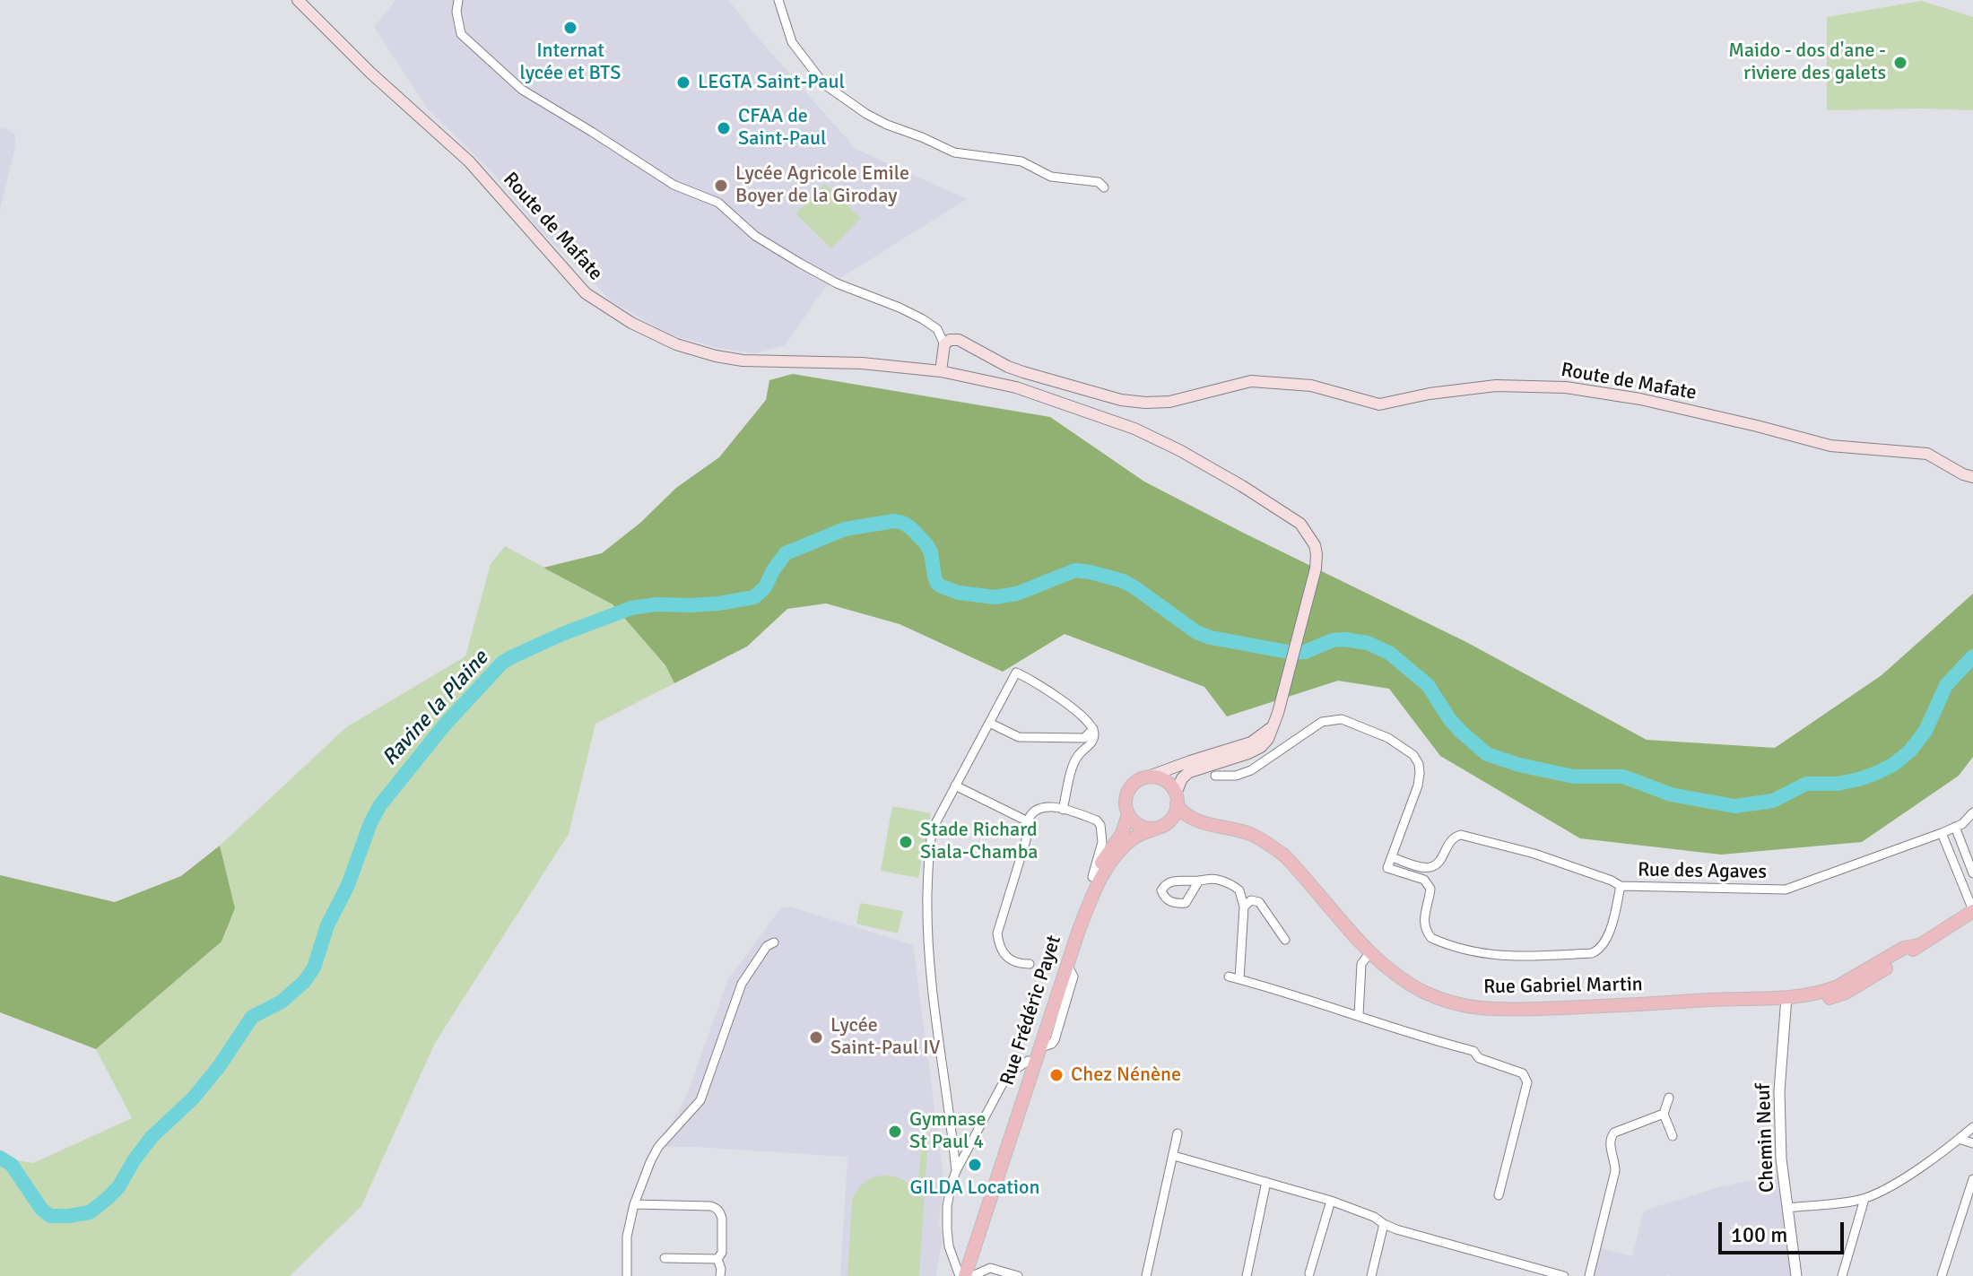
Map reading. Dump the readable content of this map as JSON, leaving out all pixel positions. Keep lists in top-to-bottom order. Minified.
{"streets":{"main road":["Route de Mafate","Rue Gabriel Martin","Rue Frédéric Payet"],"street":["Rue des Agaves","Chemin Neuf"]},"crossings":[["Rue Gabriel Martin","Rue Frédéric Payet"],["Rue Gabriel Martin","Chemin Neuf"]],"water":["Ravine la Plaine"],"places":["Internat lycée et BTS","Maido - dos d'ane - riviere des galets","LEGTA Saint-Paul","CFAA de Saint-Paul","Lycée Agricole Emile Boyer de la Giroday","Stade Richard Siala-Chamba","Lycée Saint-Paul IV","Chez Nénène","Gymnase St Paul 4","GILDA Location"],"scale_bar":"100 m"}
